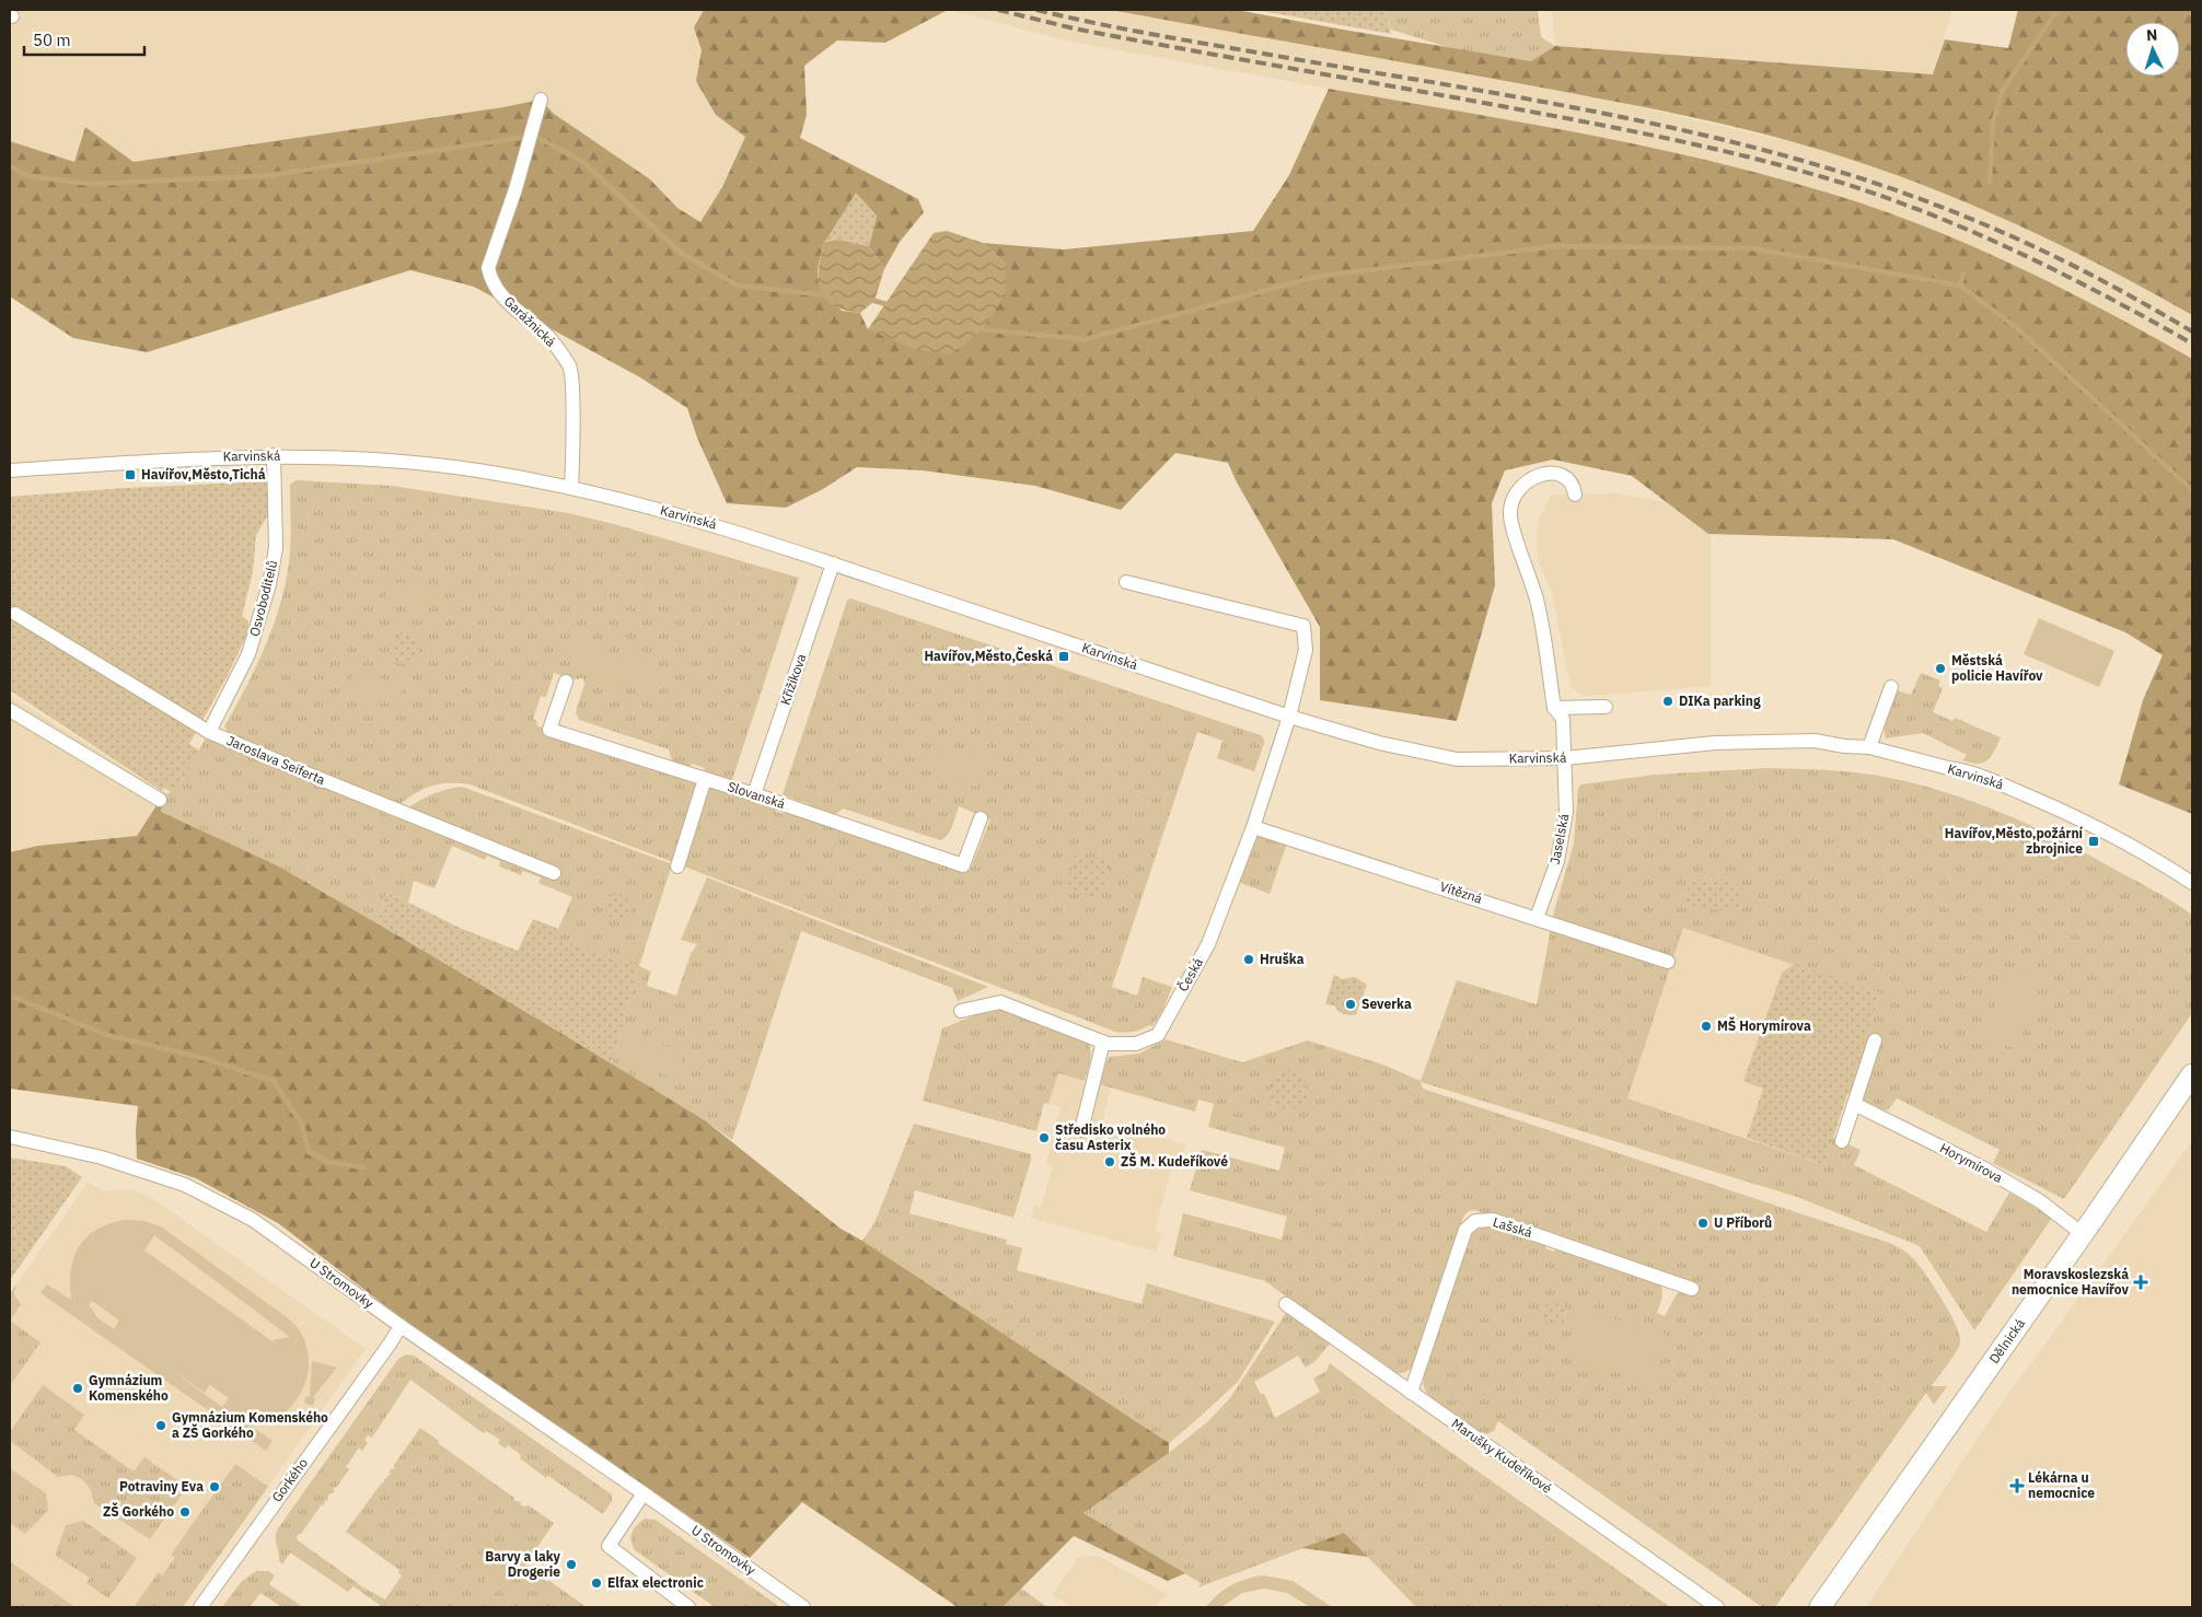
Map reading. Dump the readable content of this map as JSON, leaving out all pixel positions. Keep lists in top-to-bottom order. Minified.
{"streets":{"street":["Garážnická","Karvinská","Osvoboditelů","Křižíkova","Jaroslava Seiferta","Slovanská","Jaselská","Vítězná","Česká","Horymírova","Lašská","U Stromovky","Dělnická","Marušky Kudeříkové","Gorkého"]},"crossings":[["Garážnická","Karvinská"],["Karvinská","Osvoboditelů"],["Karvinská","Křižíkova"],["Karvinská","Jaselská"],["Karvinská","Česká"],["Osvoboditelů","Jaroslava Seiferta"],["Křižíkova","Slovanská"],["Jaselská","Vítězná"],["Vítězná","Česká"],["Horymírova","Dělnická"],["Lašská","Marušky Kudeříkové"],["U Stromovky","Gorkého"]],"places":{"transit":["Havířov,Město,Tichá","Havířov,Město,Česká","Havířov,Město,požární zbrojnice"],"other":["Městská policie Havířov","DIKa parking","Hruška","Severka","MŠ Horymírova","Středisko volného času Asterix","ZŠ M. Kudeříkové","U Příborů","Gymnázium Komenského","Gymnázium Komenského a ZŠ Gorkého","Potraviny Eva","ZŠ Gorkého","Barvy a laky Drogerie","Elfax electronic"],"health":["Moravskoslezská nemocnice Havířov","Lékárna u nemocnice"]},"scale_bar":"50 m","north":"top"}
